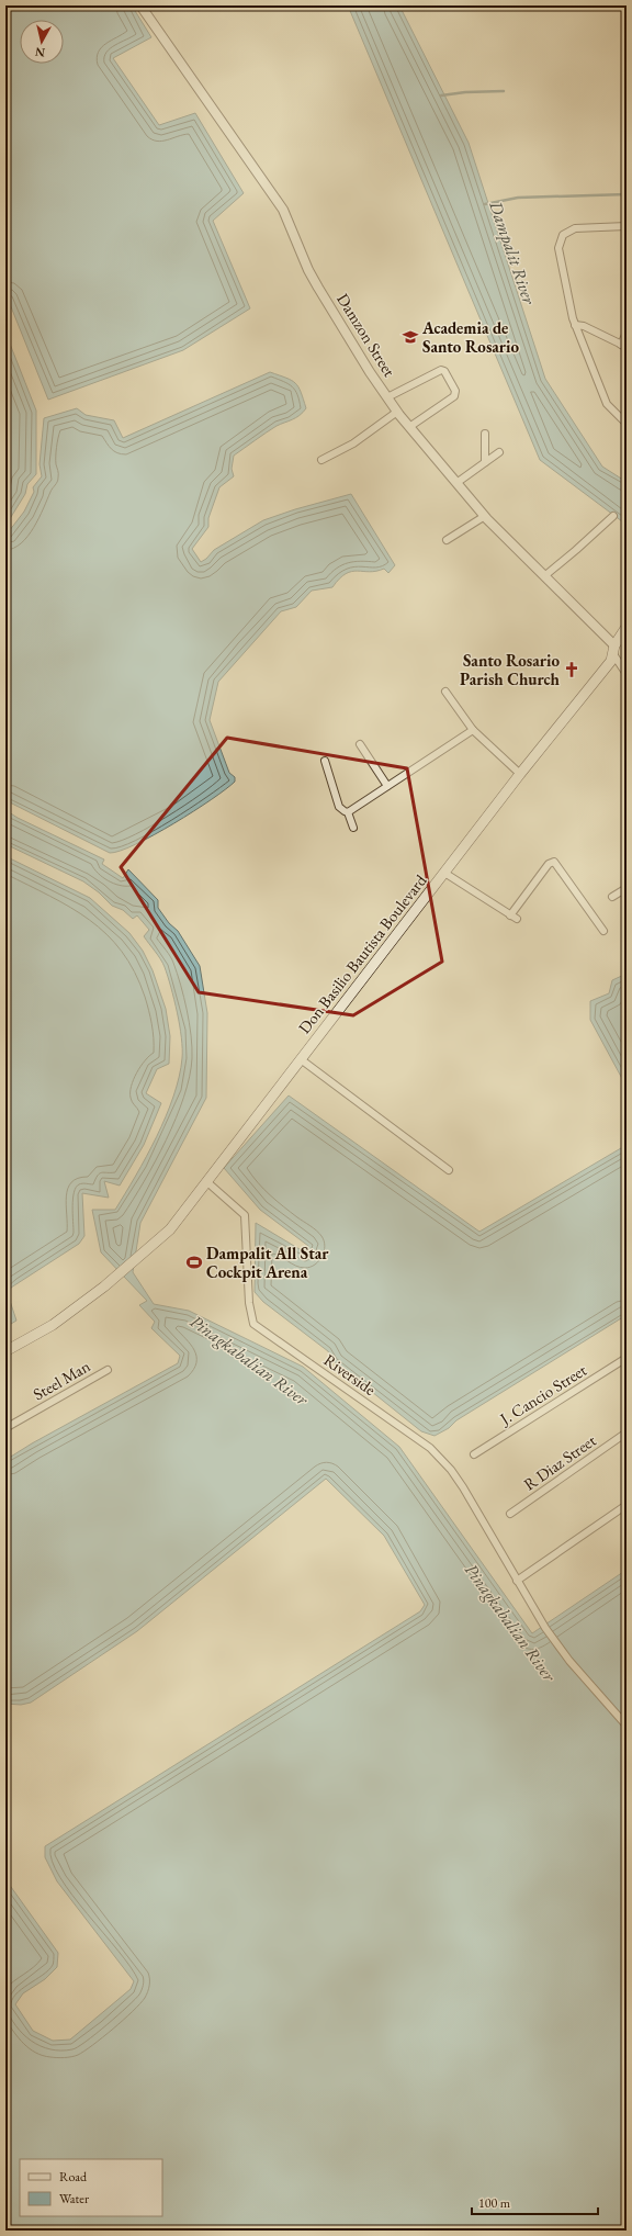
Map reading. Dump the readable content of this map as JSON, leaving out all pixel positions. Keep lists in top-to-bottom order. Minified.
{"streets":{"main road":["Don Basilio Bautista Boulevard"],"street":["Damzon Street","Riverside","Steel Man","J. Cancio Street","R Diaz Street"]},"crossings":[["Damzon Street","Don Basilio Bautista Boulevard"],["Don Basilio Bautista Boulevard","Riverside"]],"water":["Dampalit River","Pinagkabalian River"],"places":{"school or university":["Academia de Santo Rosario"],"church":["Santo Rosario Parish Church"],"sports":["Dampalit All Star Cockpit Arena"]},"legend":["Road","Water"],"scale_bar":"100 m","north":"bottom"}
